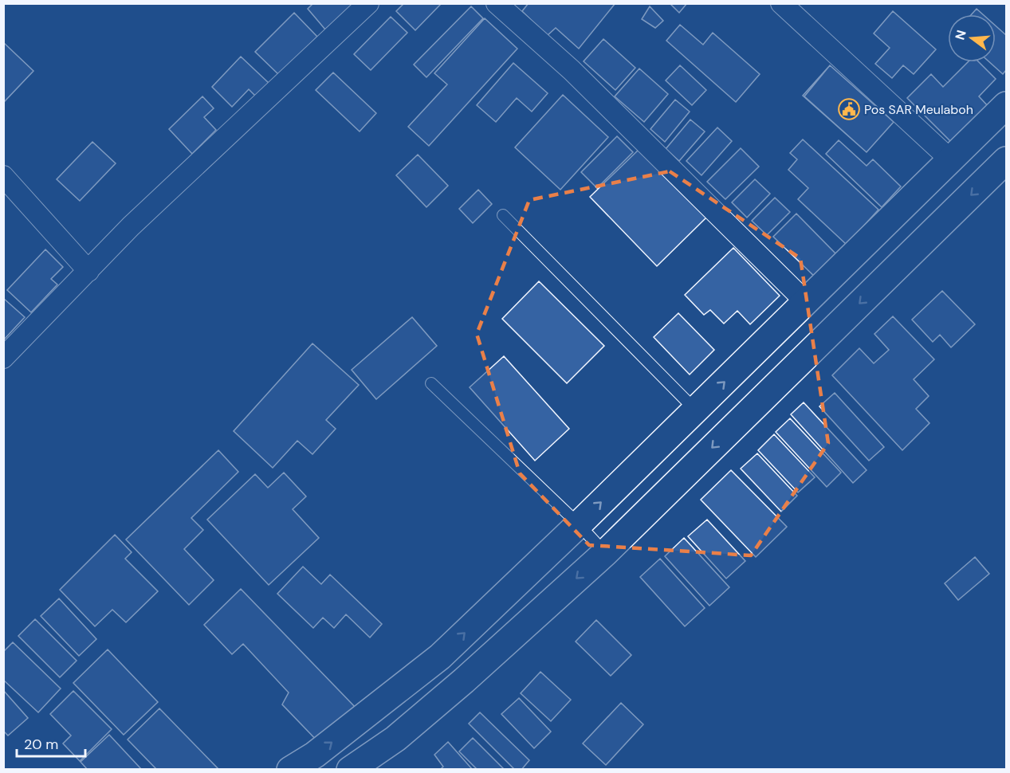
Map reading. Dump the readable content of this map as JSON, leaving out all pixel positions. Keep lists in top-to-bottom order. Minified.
{"places":{"public building":["Pos SAR Meulaboh"]},"scale_bar":"20 m","north":"left"}
